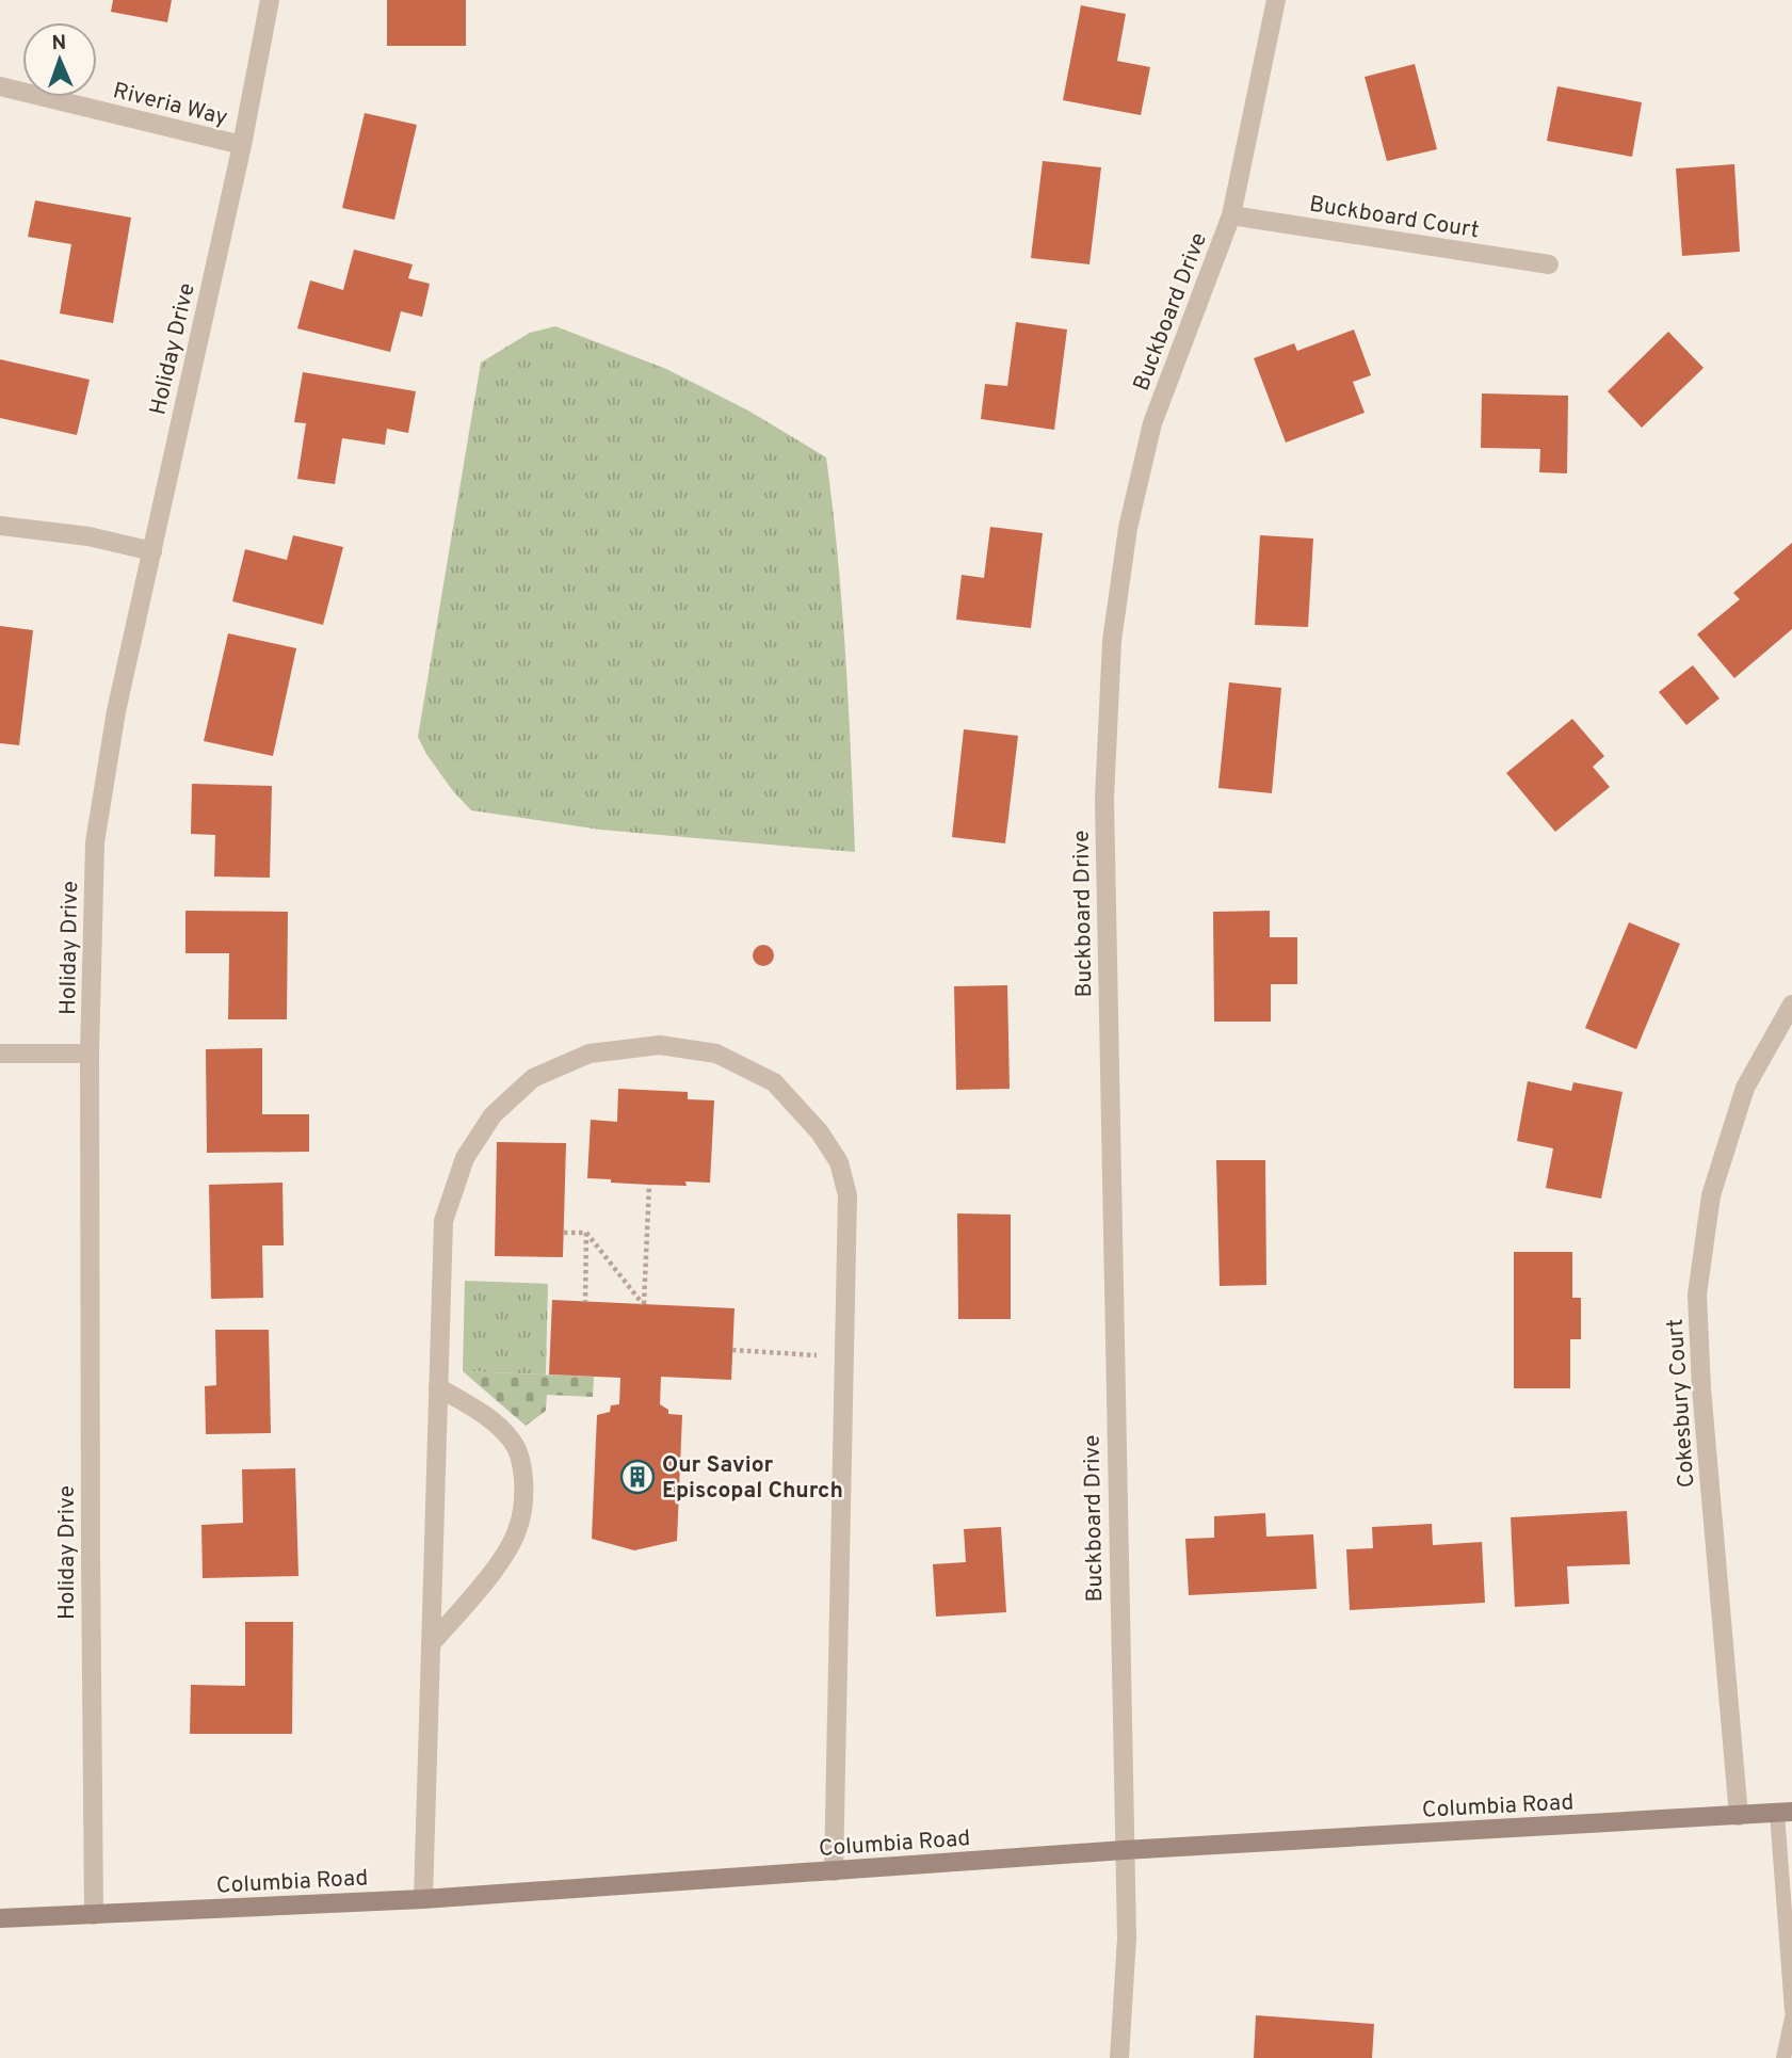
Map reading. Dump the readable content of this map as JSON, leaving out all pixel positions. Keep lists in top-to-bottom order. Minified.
{"streets":{"main road":["Columbia Road"],"street":["Riveria Way","Buckboard Court","Buckboard Drive","Holiday Drive","Cokesbury Court"]},"crossings":[["Riveria Way","Holiday Drive"],["Buckboard Court","Buckboard Drive"],["Buckboard Drive","Columbia Road"],["Holiday Drive","Columbia Road"],["Cokesbury Court","Columbia Road"]],"places":{"building":["Our Savior Episcopal Church"]},"north":"top"}
